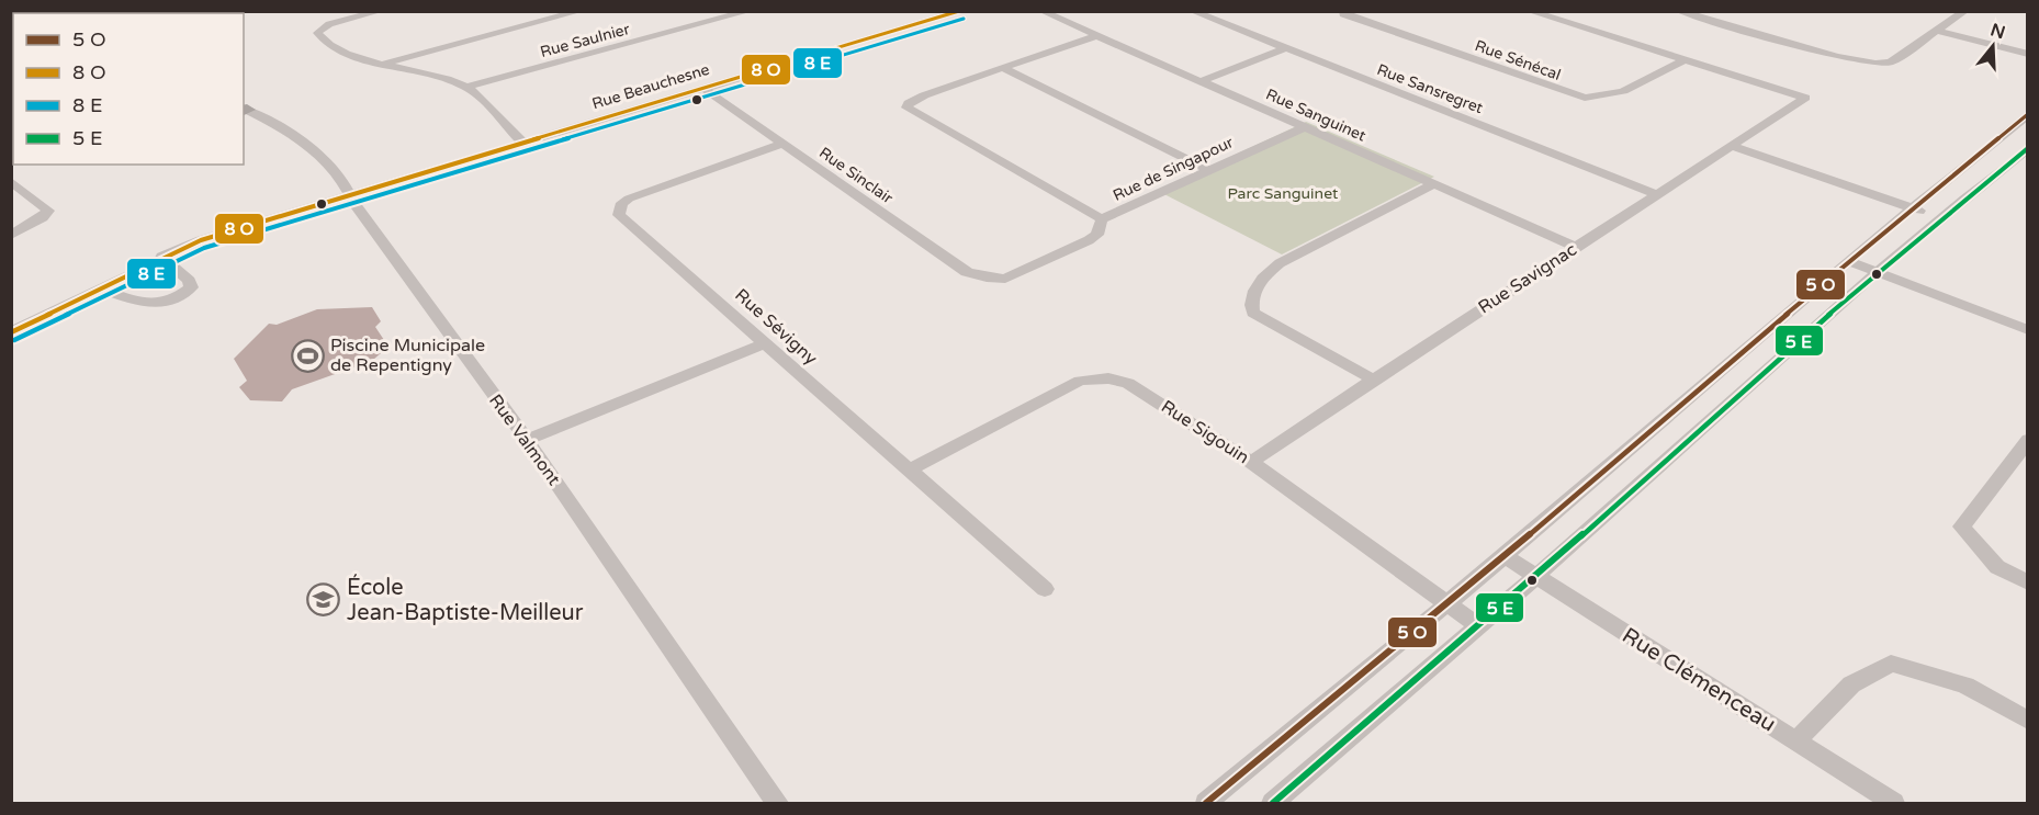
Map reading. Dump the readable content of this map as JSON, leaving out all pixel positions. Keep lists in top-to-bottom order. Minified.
{"streets":{"street":["Rue Saulnier","Rue Sénécal","Rue Beauchesne","Rue Sansregret","Rue Sanguinet","Rue de Singapour","Rue Sinclair","Rue Savignac","Rue Sévigny","Rue Sigouin","Rue Valmont","Rue Clémenceau"]},"crossings":[["Rue Sénécal","Rue Savignac"],["Rue Beauchesne","Rue Sinclair"],["Rue Beauchesne","Rue Valmont"],["Rue Sansregret","Rue Savignac"],["Rue Sanguinet","Rue de Singapour"],["Rue Sanguinet","Rue Savignac"],["Rue de Singapour","Rue Sinclair"],["Rue Sinclair","Rue Sévigny"],["Rue Savignac","Rue Sigouin"],["Rue Sévigny","Rue Sigouin"]],"parks":["Parc Sanguinet"],"places":{"sports":["Piscine Municipale de Repentigny"],"school or university":["École Jean-Baptiste-Meilleur"]},"legend":["5 O","8 O","8 E","5 E"],"north":"top"}
